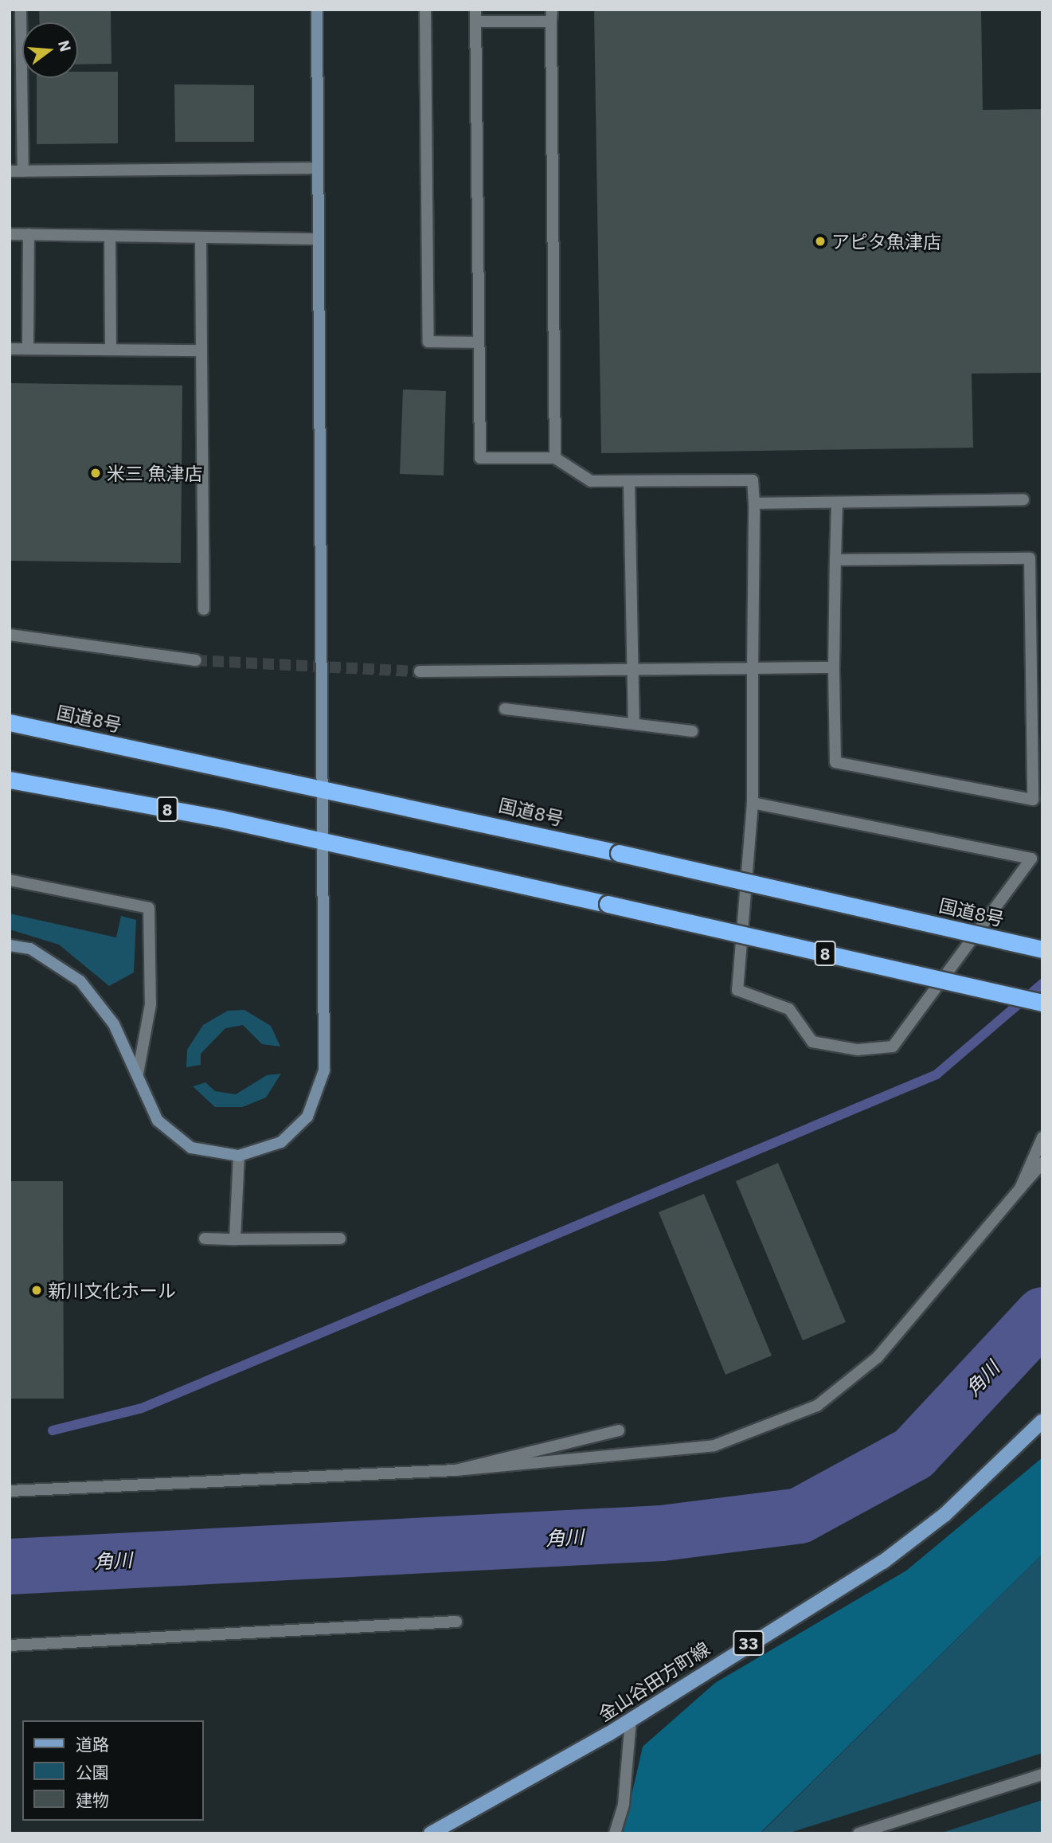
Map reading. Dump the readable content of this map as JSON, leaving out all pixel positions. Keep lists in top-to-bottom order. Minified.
{"streets":{"highway":["国道8号","8"],"main road":["33","金山谷田方町線"]},"water":["角川"],"places":["アピタ魚津店","米三 魚津店","新川文化ホール"],"legend":["道路","公園","建物"],"north":"right"}
